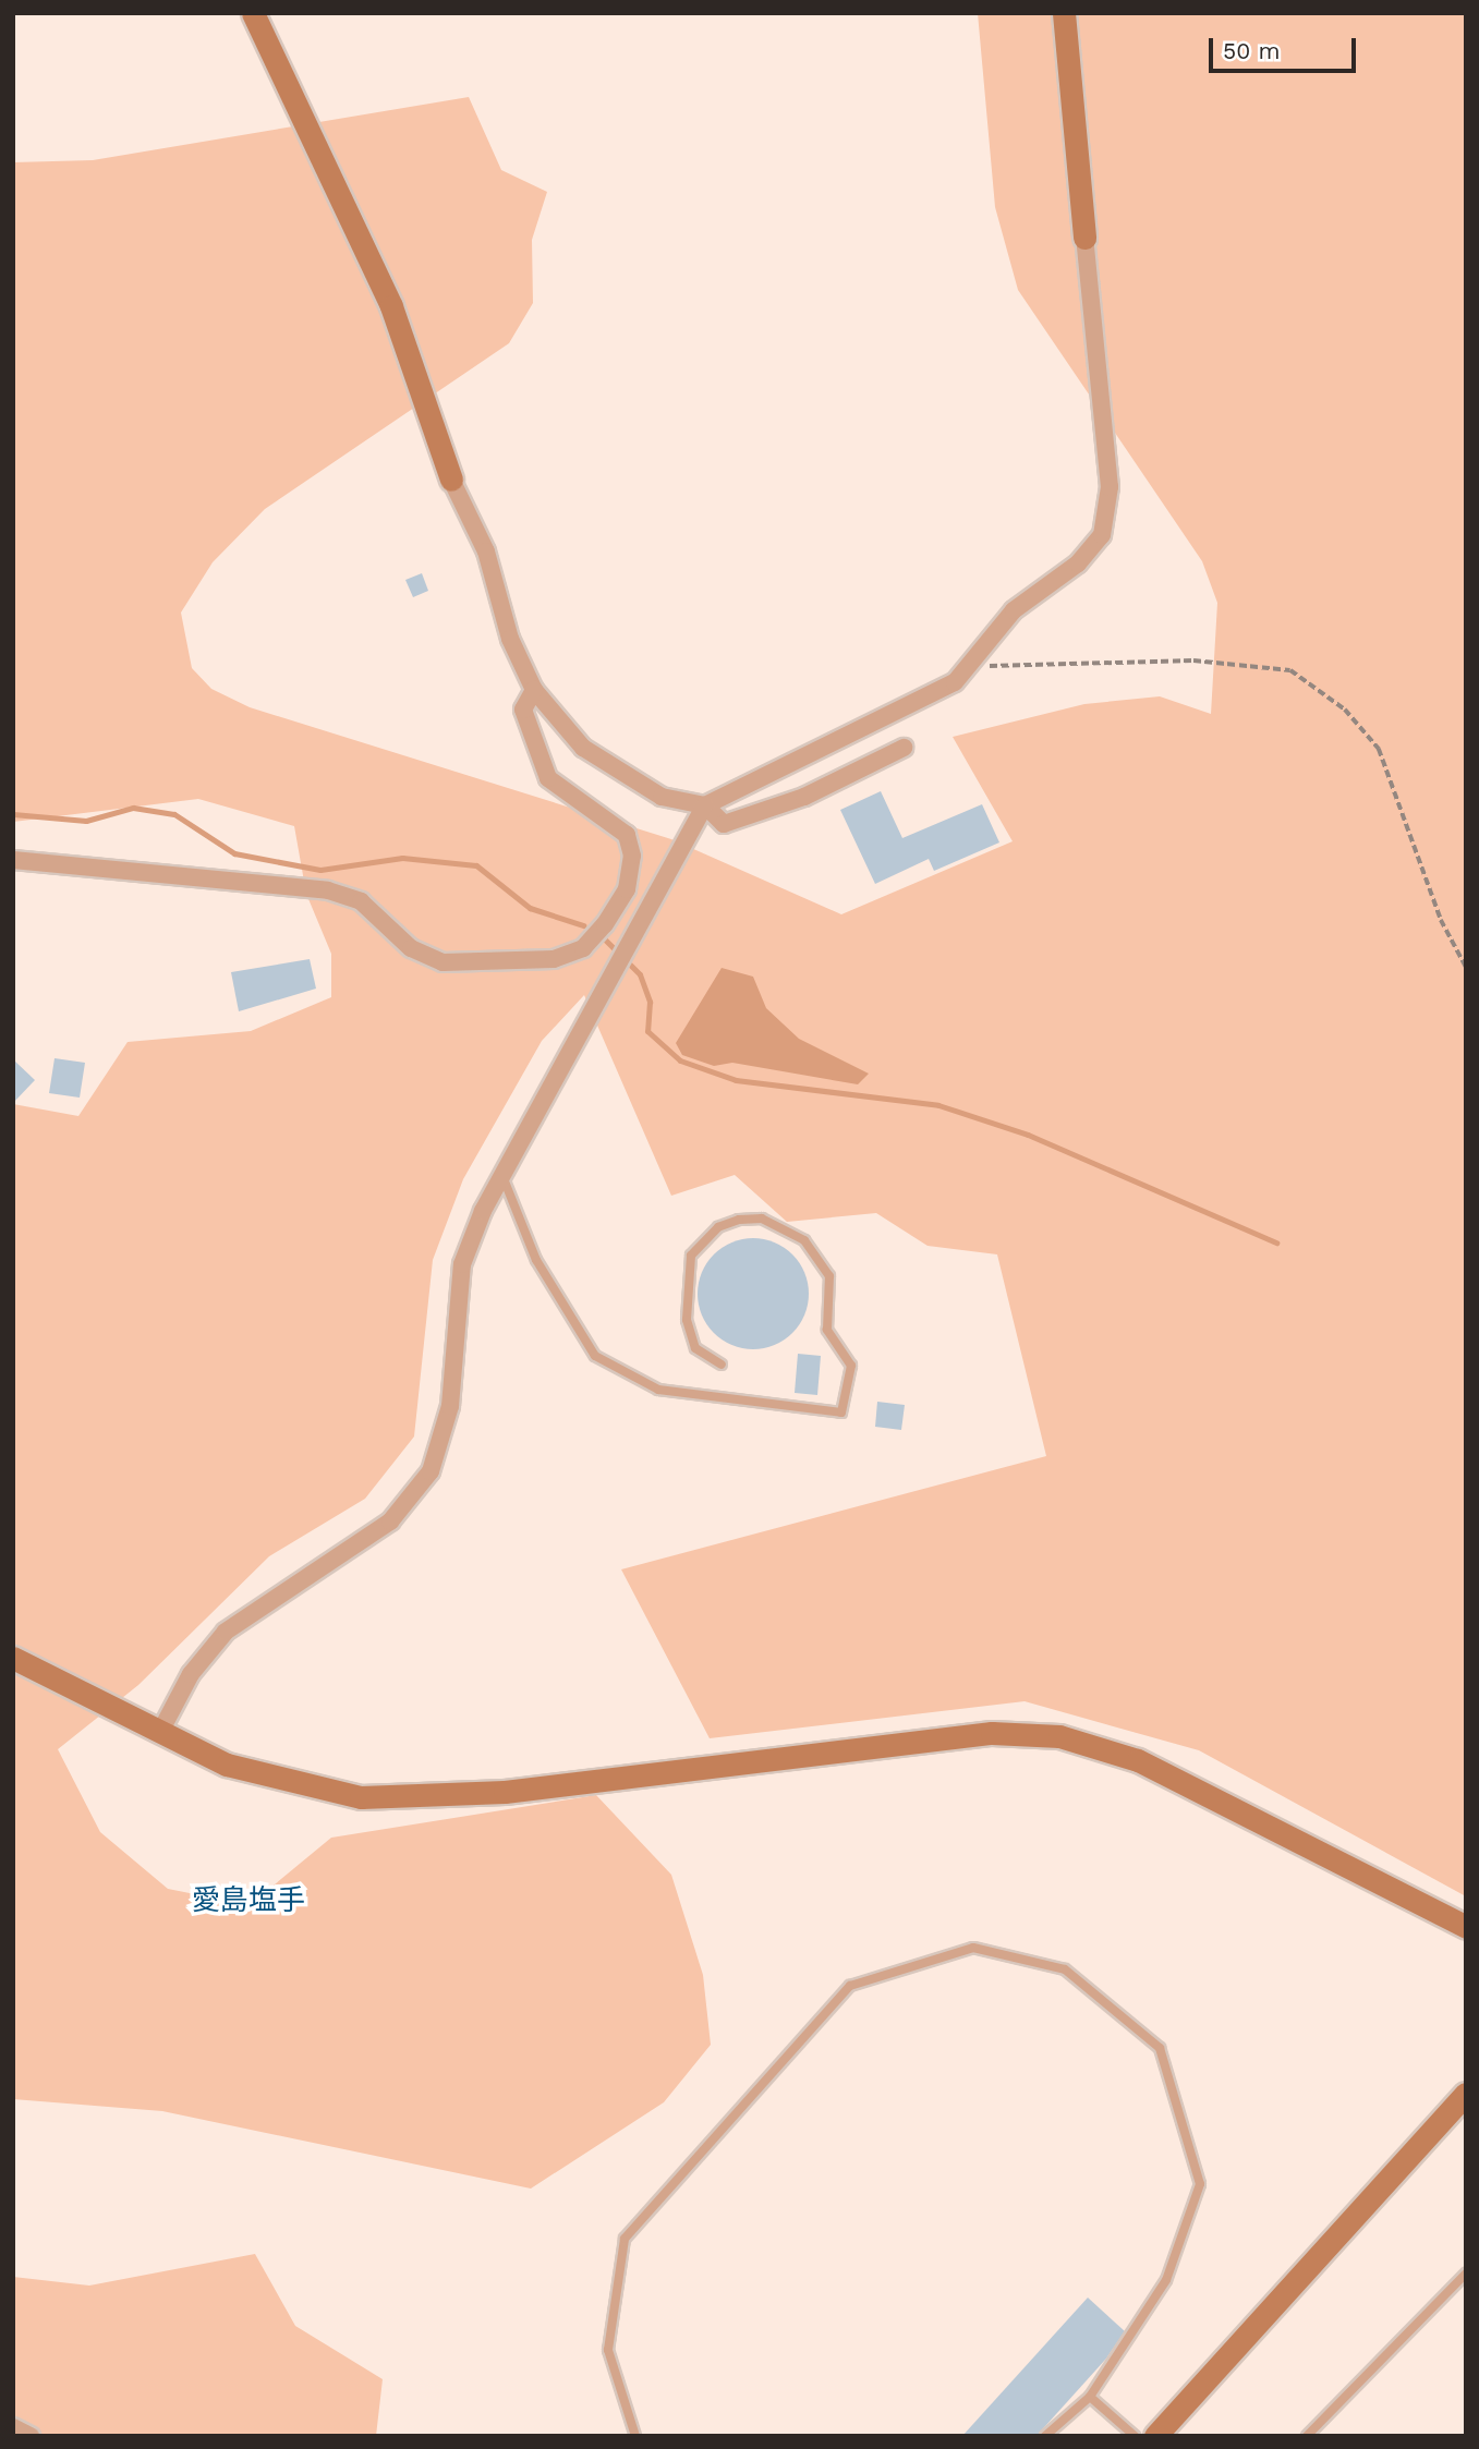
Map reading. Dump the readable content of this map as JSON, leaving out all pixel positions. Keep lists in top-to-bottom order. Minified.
{"districts":["愛島塩手"],"scale_bar":"50 m"}
